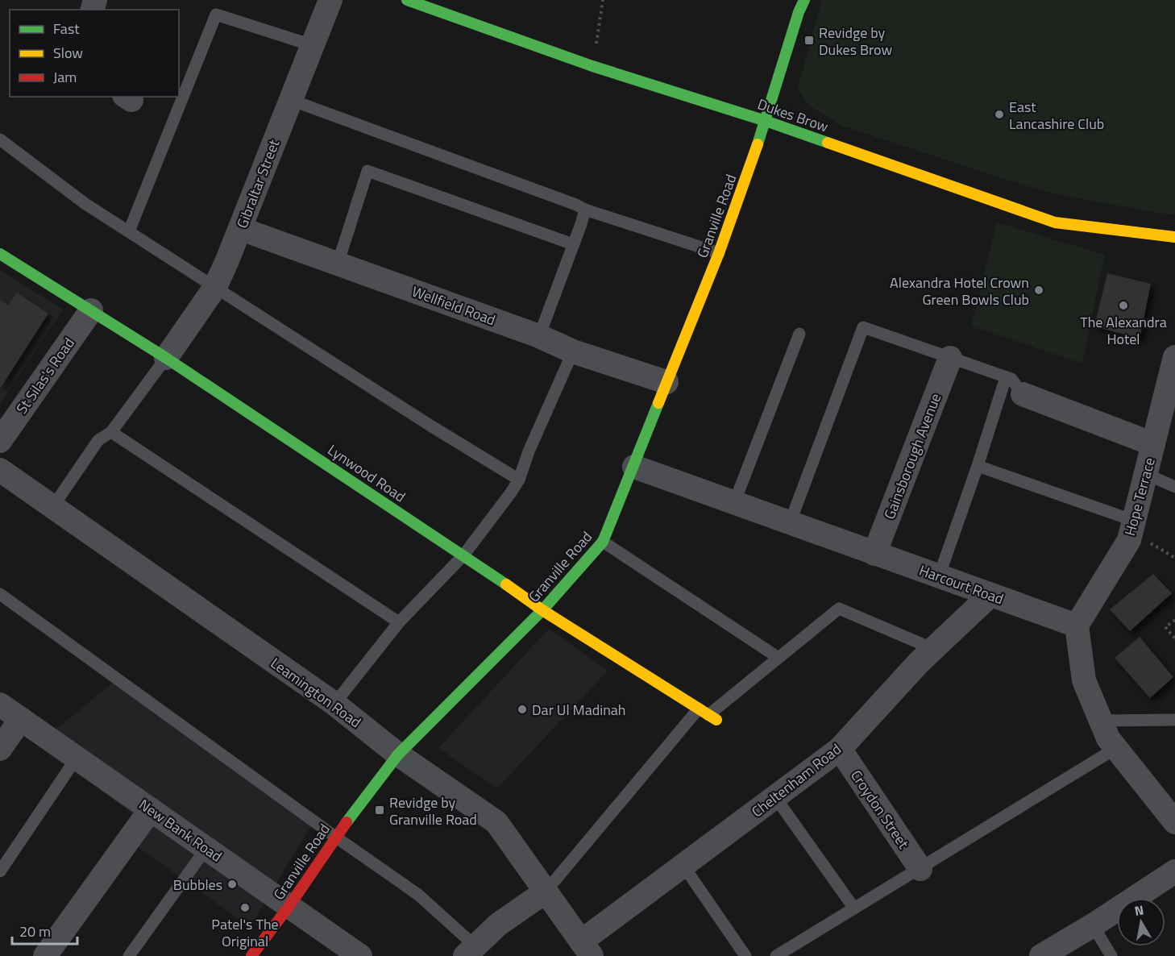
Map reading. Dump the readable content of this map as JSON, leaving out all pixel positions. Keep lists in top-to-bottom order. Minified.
{"streets":{"street":["Dukes Brow","Gibraltar Street","Granville Road","Wellfield Road","St Silas's Road","Gainsborough Avenue","Lynwood Road","Hope Terrace","Harcourt Road","Leamington Road","Cheltenham Road","Croydon Street","New Bank Road"]},"crossings":[["Dukes Brow","Granville Road"],["Gibraltar Street","Wellfield Road"],["Gibraltar Street","Lynwood Road"],["Granville Road","Wellfield Road"],["Granville Road","Lynwood Road"],["Granville Road","Harcourt Road"],["Granville Road","Leamington Road"],["Granville Road","New Bank Road"],["St Silas's Road","Lynwood Road"],["Gainsborough Avenue","Harcourt Road"],["Hope Terrace","Harcourt Road"],["Harcourt Road","Cheltenham Road"],["Leamington Road","Cheltenham Road"],["Cheltenham Road","Croydon Street"]],"places":{"transit":["Revidge by Dukes Brow","Revidge by Granville Road"],"other":["East Lancashire Club","Alexandra Hotel Crown Green Bowls Club","The Alexandra Hotel","Dar Ul Madinah","Bubbles","Patel's The Original"]},"legend":["Fast","Slow","Jam"],"scale_bar":"20 m","north":"top"}
